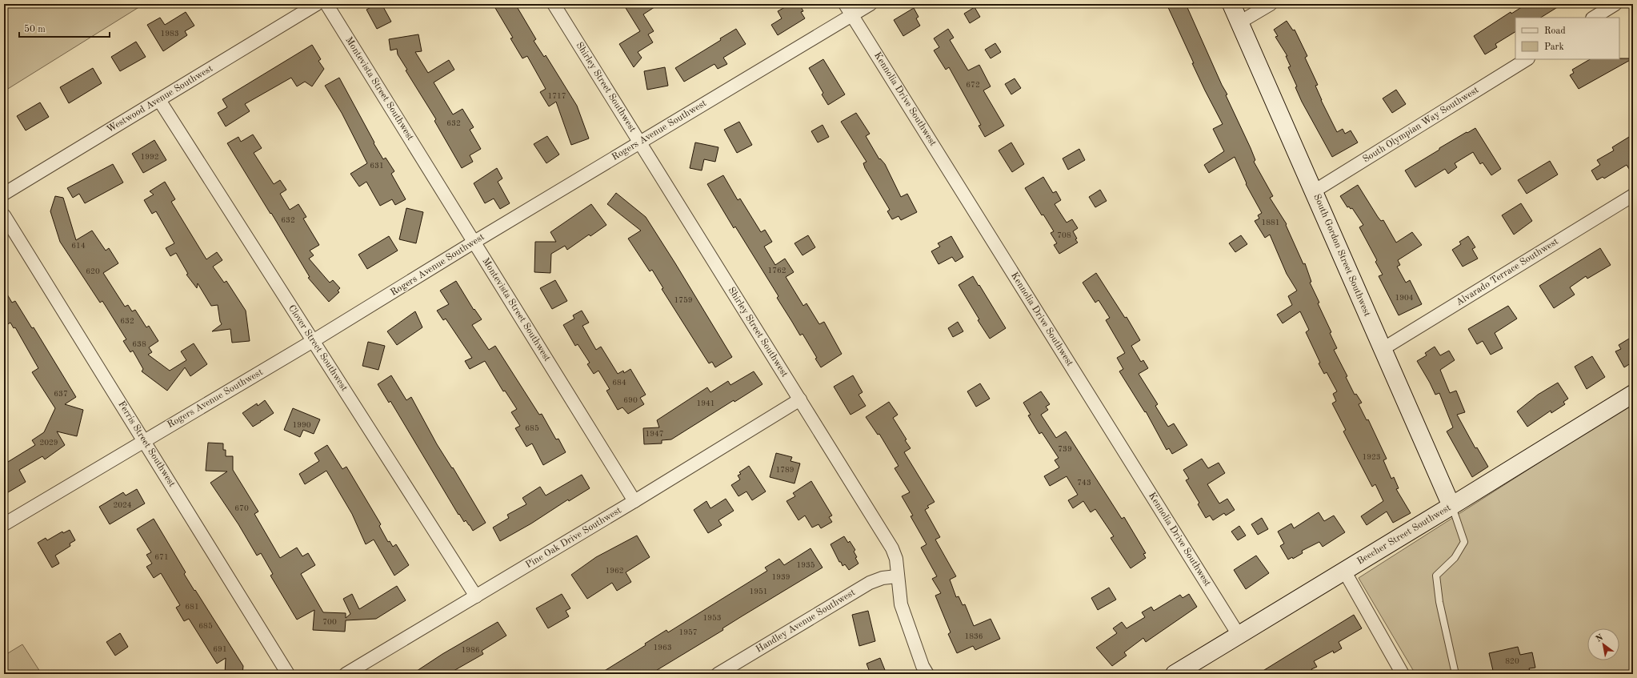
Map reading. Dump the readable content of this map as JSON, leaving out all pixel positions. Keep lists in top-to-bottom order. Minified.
{"streets":{"street":["Shirley Street Southwest","Montevista Street Southwest","Westwood Avenue Southwest","Kennolia Drive Southwest","South Olympian Way Southwest","Rogers Avenue Southwest","South Gordon Street Southwest","Alvarado Terrace Southwest","Clover Street Southwest","Ferris Street Southwest","Beecher Street Southwest","Pine Oak Drive Southwest","Handley Avenue Southwest"]},"crossings":[["Shirley Street Southwest","Rogers Avenue Southwest"],["Shirley Street Southwest","Pine Oak Drive Southwest"],["Shirley Street Southwest","Handley Avenue Southwest"],["Montevista Street Southwest","Rogers Avenue Southwest"],["Montevista Street Southwest","Pine Oak Drive Southwest"],["Westwood Avenue Southwest","Clover Street Southwest"],["Kennolia Drive Southwest","Rogers Avenue Southwest"],["Kennolia Drive Southwest","Beecher Street Southwest"],["South Olympian Way Southwest","South Gordon Street Southwest"],["Rogers Avenue Southwest","Clover Street Southwest"],["Rogers Avenue Southwest","Ferris Street Southwest"],["South Gordon Street Southwest","Alvarado Terrace Southwest"],["South Gordon Street Southwest","Beecher Street Southwest"],["Clover Street Southwest","Pine Oak Drive Southwest"]],"house_numbers":["1983","672","1717","632","1992","631","632","1881","708","614","1762","620","1904","1759","632","638","684","637","690","1941","1990","685","1947","2029","739","1923","1789","743","2024","670","671","1935","1962","1939","1951","681","1953","700","685","1957","1836","1963","691","1986","820"],"legend":["Road","Park"],"scale_bar":"50 m","north":"top left"}
